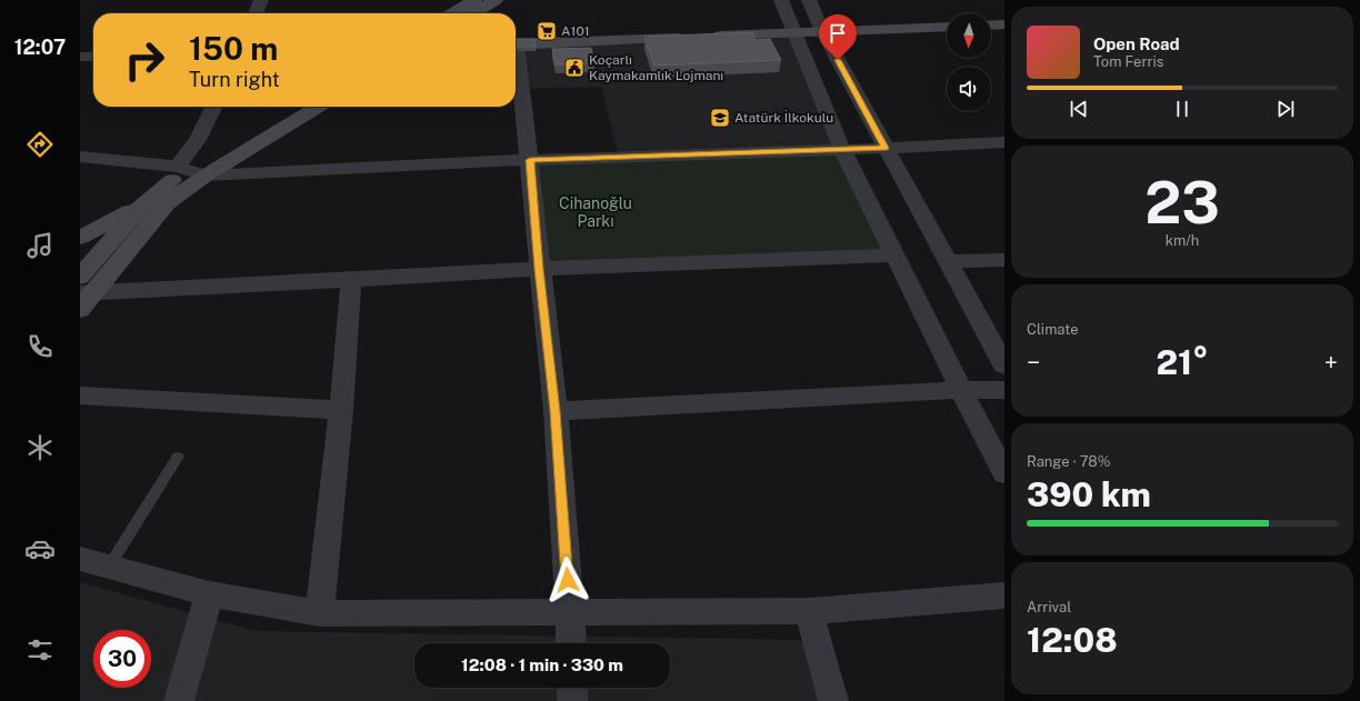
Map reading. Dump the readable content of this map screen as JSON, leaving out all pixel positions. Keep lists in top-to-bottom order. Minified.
{"parks":["Cihanoğlu Parkı"],"places":{"supermarket":["A101"],"public building":["Koçarlı Kaymakamlık Lojmanı"],"school or university":["Atatürk İlkokulu"]},"north":"bottom","page":{"tabs":"12:07","turn":["150 m","Turn right"],"song":["Open Road","Tom Ferris"],"tile":[["23","km/h"],"Climate",["Range · 78%","390 km"],["Arrival","12:08"]],"heat":["−","21°","+"],"limit":"30","trip":"12:08 · 1 min · 330 m"}}
